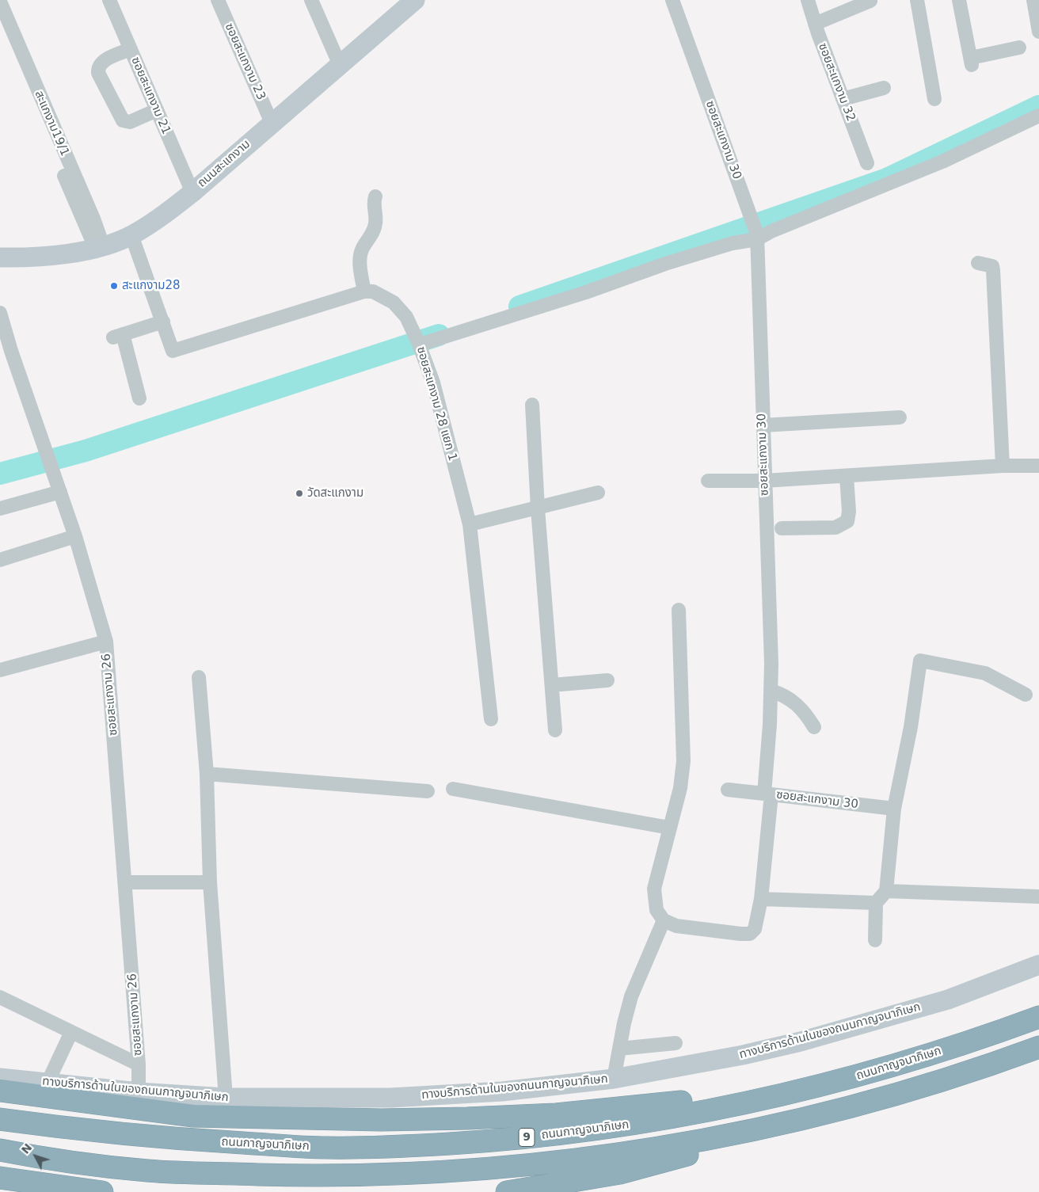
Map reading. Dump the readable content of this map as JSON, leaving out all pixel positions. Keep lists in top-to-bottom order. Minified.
{"streets":{"highway":["ถนนกาญจนาภิเษก","9"],"main road":["ถนนสะแกงาม","ทางบริการด้านในของถนนกาญจนาภิเษก"],"street":["ซอยสะแกงาม 23","ซอยสะแกงาม 32","ซอยสะแกงาม 21","สะแกงาม19/1","ซอยสะแกงาม 30","ซอยสะแกงาม 28 แยก 1","ซอยสะแกงาม 26"]},"crossings":[["ซอยสะแกงาม 23","ถนนสะแกงาม"],["ซอยสะแกงาม 21","ถนนสะแกงาม"],["สะแกงาม19/1","ถนนสะแกงาม"],["ซอยสะแกงาม 26","ทางบริการด้านในของถนนกาญจนาภิเษก"]],"places":["สะแกงาม28","วัดสะแกงาม"],"north":"top left"}
